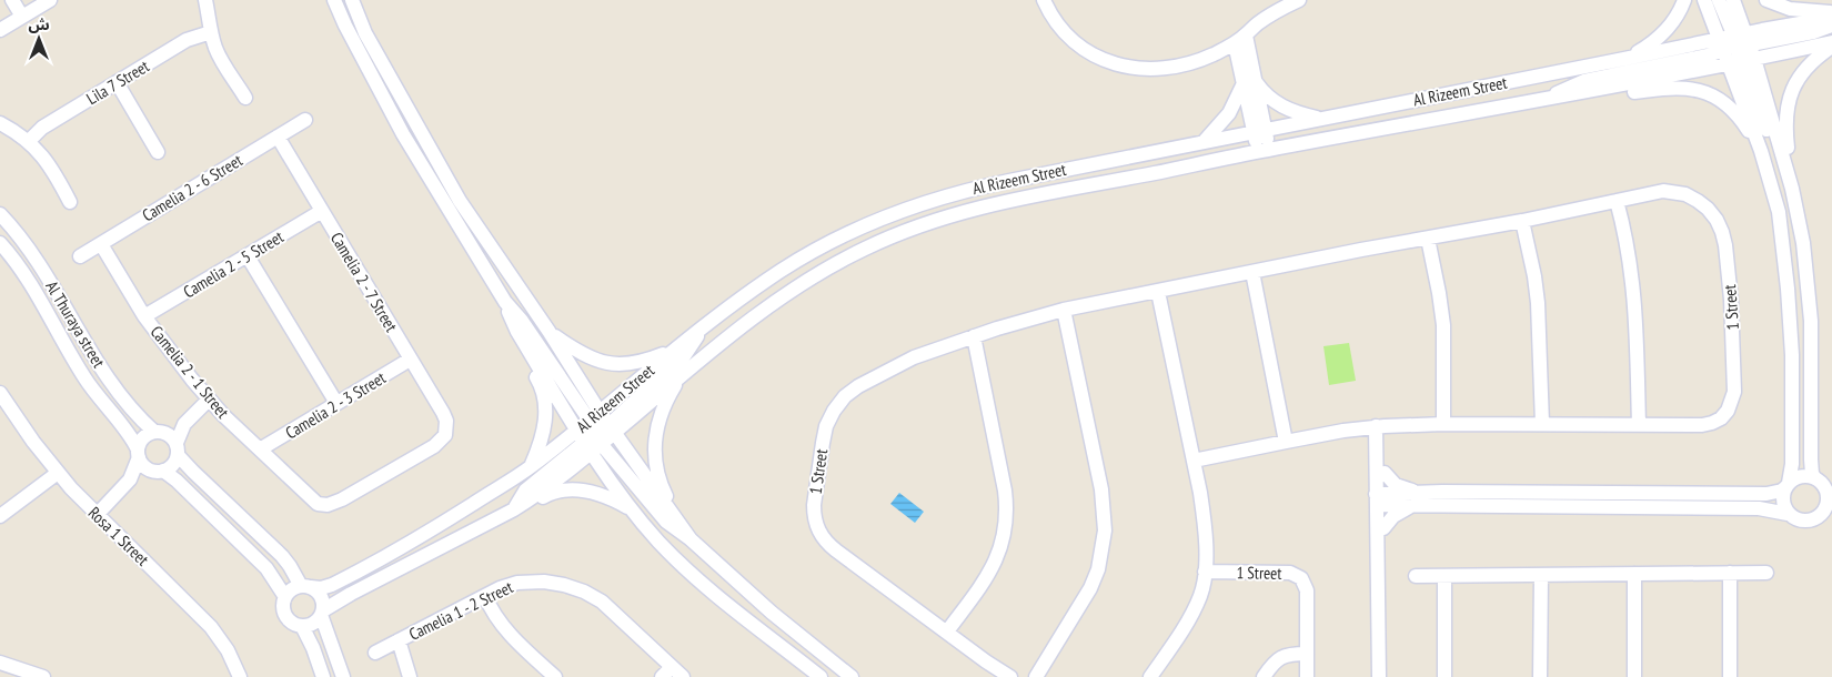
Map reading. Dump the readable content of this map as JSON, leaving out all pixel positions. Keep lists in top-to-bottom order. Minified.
{"streets":{"street":["Lila 7 Street","Al Rizeem Street","Camelia 2 - 6 Street","Camelia 2 - 5 Street","Camelia 2 - 7 Street","1 Street","Al Thuraya street","Camelia 2 - 1 Street","Camelia 2 - 3 Street","Rosa 1 Street","Camelia 1 - 2 Street"]},"crossings":[["Camelia 2 - 6 Street","Camelia 2 - 7 Street"],["Camelia 2 - 6 Street","Camelia 2 - 1 Street"],["Camelia 2 - 5 Street","Camelia 2 - 7 Street"],["Camelia 2 - 5 Street","Camelia 2 - 1 Street"],["Camelia 2 - 7 Street","Camelia 2 - 1 Street"],["Camelia 2 - 7 Street","Camelia 2 - 3 Street"],["Camelia 2 - 1 Street","Camelia 2 - 3 Street"]],"north":"top"}
